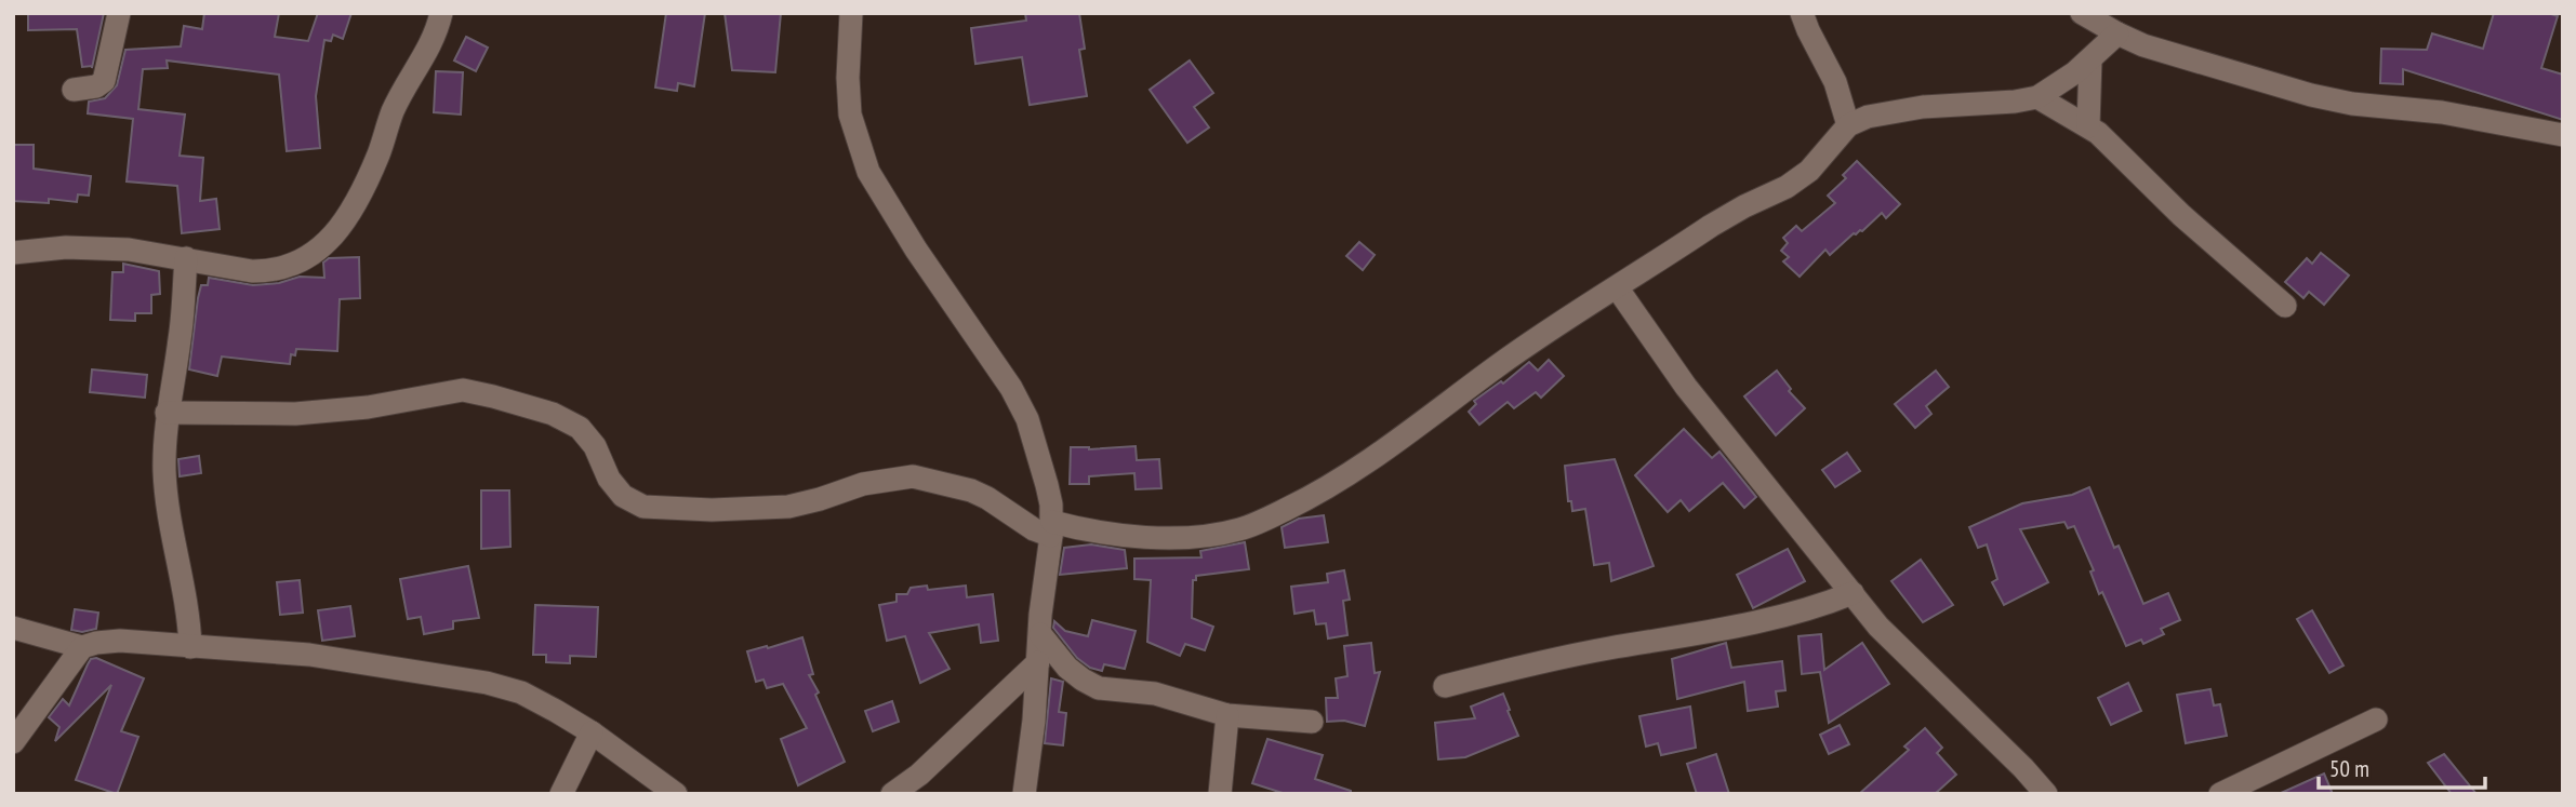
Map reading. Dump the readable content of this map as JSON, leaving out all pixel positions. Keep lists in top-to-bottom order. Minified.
{"scale_bar":"50 m"}
